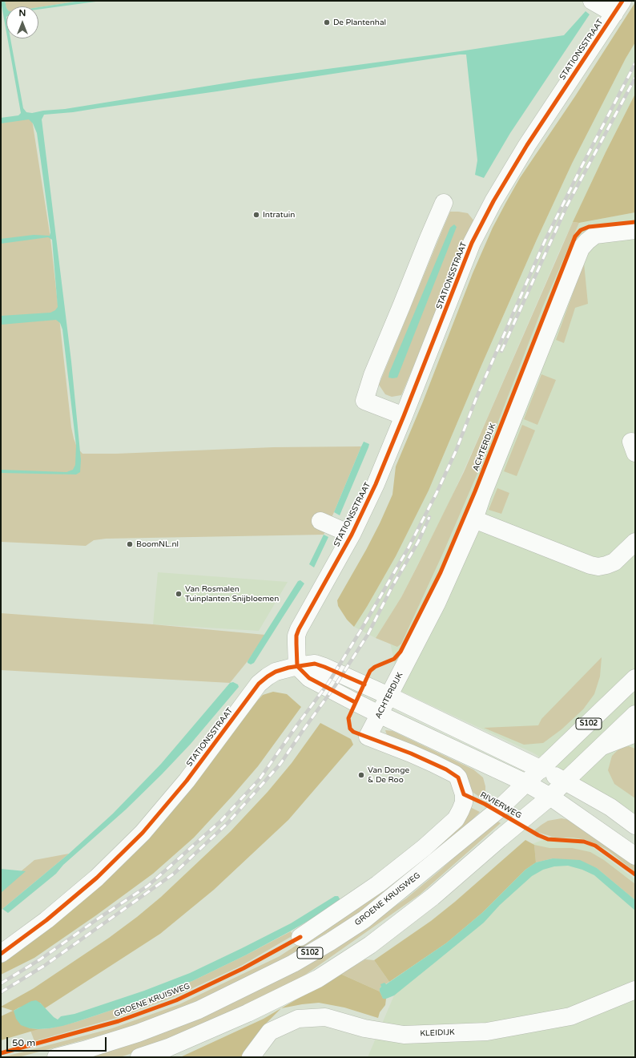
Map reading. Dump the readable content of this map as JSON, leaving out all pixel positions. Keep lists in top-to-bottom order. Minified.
{"streets":{"street":["STATIONSSTRAAT","ACHTERDIJK","S102","GROENE KRUISWEG","KLEIDIJK"],"cycle path":["RIVIERWEG"]},"places":["De Plantenhal","Intratuin","BoomNL.nl","Van Rosmalen Tuinplanten Snijbloemen","Van Donge & De Roo"],"scale_bar":"50 m","north":"top"}
